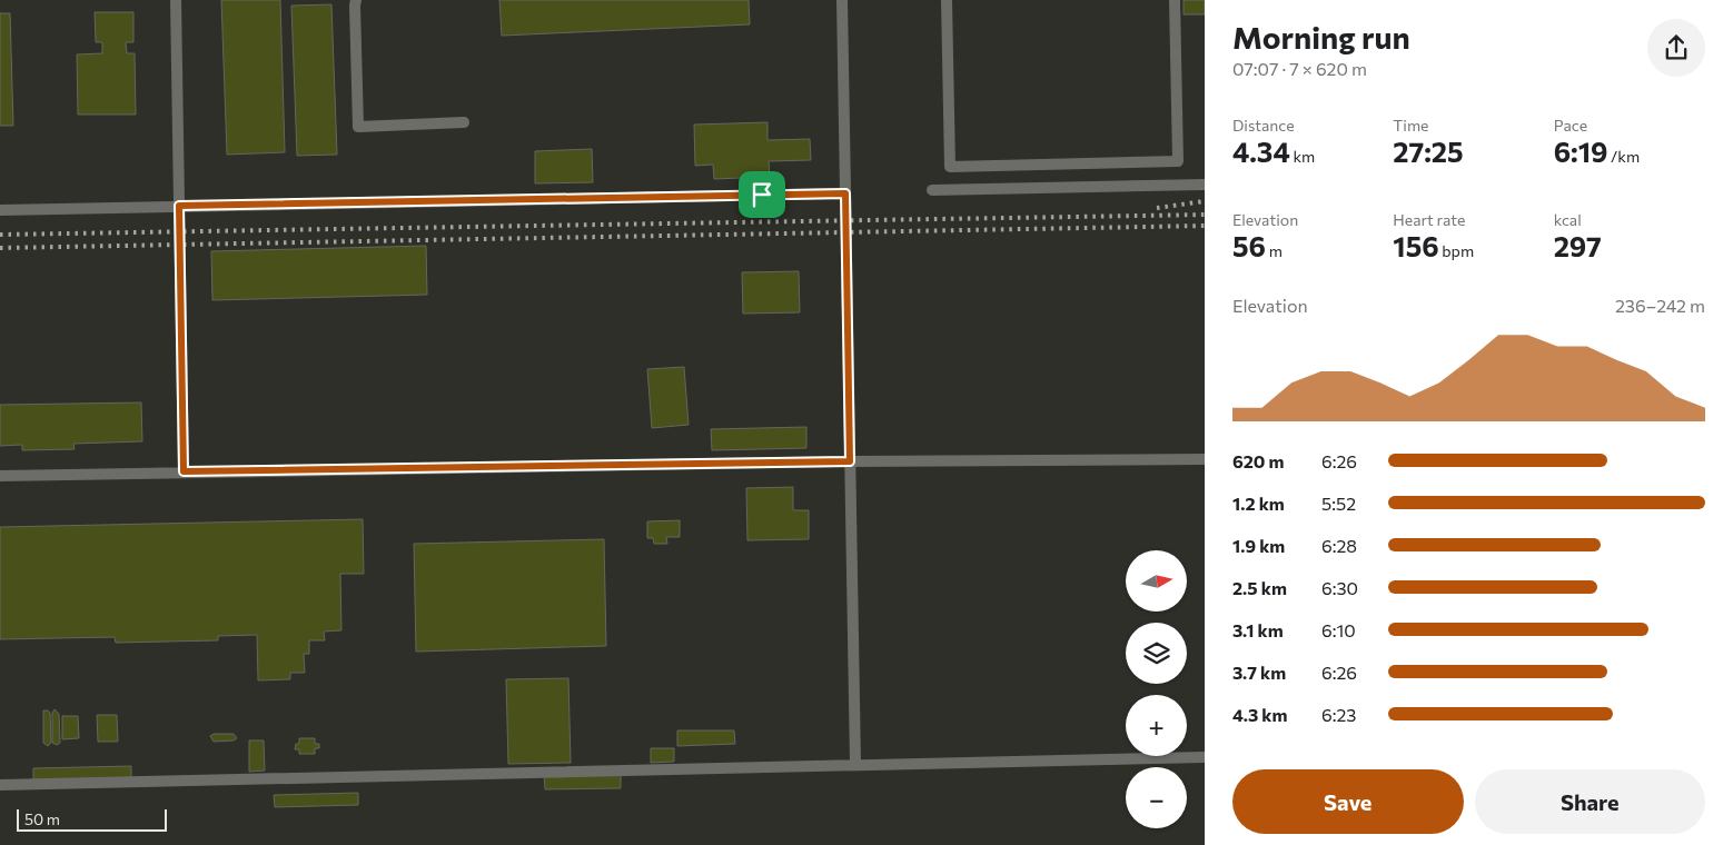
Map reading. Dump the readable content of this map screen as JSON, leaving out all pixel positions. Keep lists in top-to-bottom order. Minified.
{"scale_bar":"50 m","north":"right","page":{"heading":["Morning run","07:07 · 7 × 620 m"],"stats":[["Distance","4.34 km"],["Time","27:25"],["Pace","6:19 /km"],["Elevation","56 m"],["Heart rate","156 bpm"],["kcal","297"]],"chart":["Elevation","236–242 m"],"list":[{"name":"620 m","note":"6:26"},{"name":"1.2 km","note":"5:52"},{"name":"1.9 km","note":"6:28"},{"name":"2.5 km","note":"6:30"},{"name":"3.1 km","note":"6:10"},{"name":"3.7 km","note":"6:26"},{"name":"4.3 km","note":"6:23"}],"map_buttons":["+","−"],"buttons":["Save","Share"],"scale":"50 m"}}
